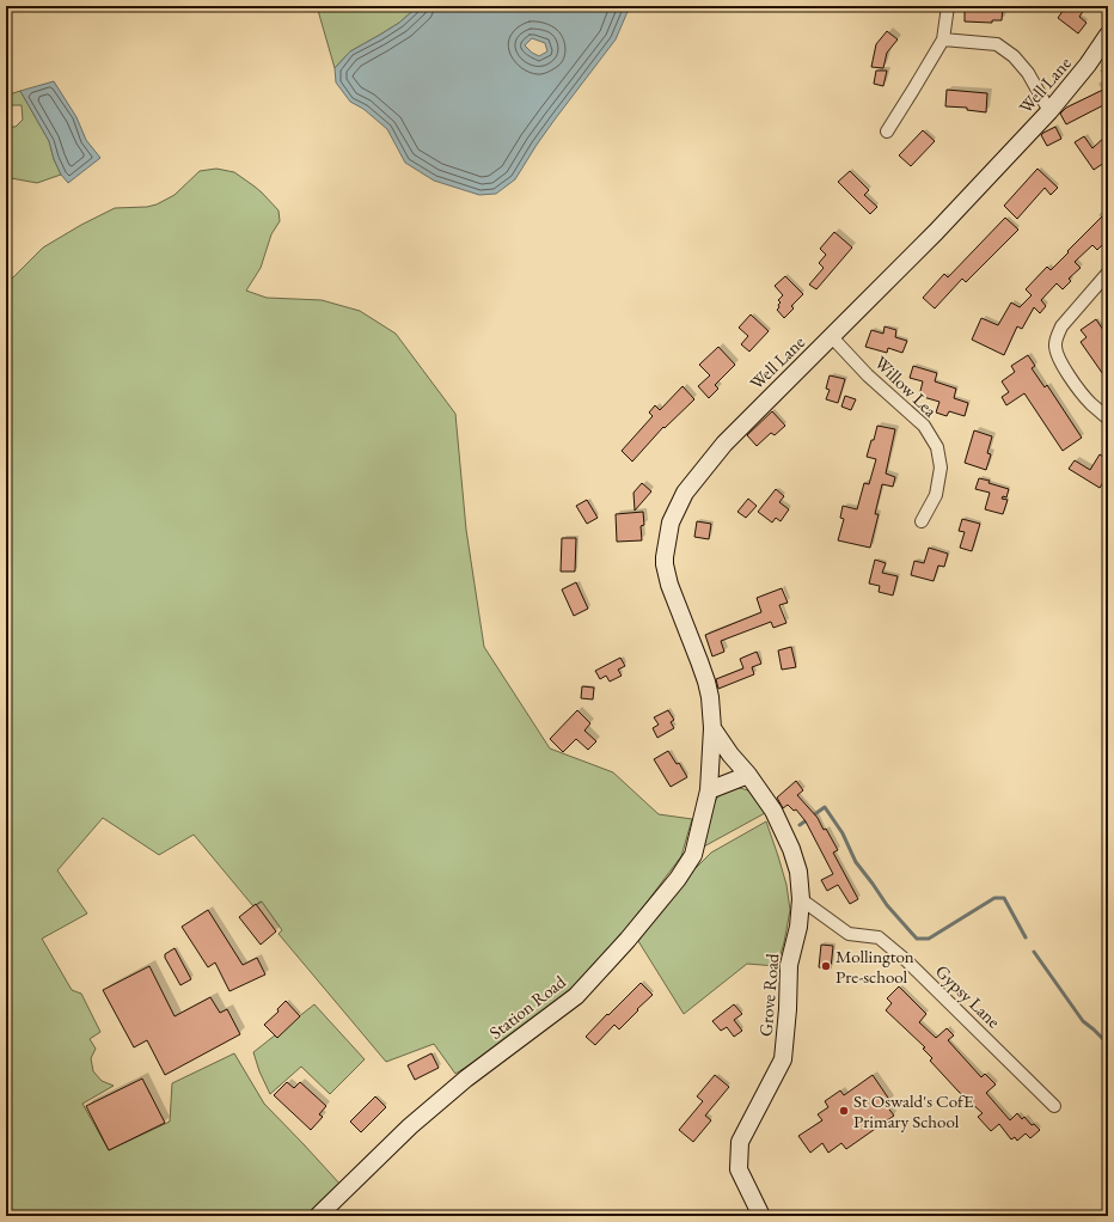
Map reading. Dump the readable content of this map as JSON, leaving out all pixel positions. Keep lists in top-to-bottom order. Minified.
{"streets":{"street":["Well Lane","Willow Lea","Grove Road","Gypsy Lane","Station Road"]},"crossings":[["Well Lane","Willow Lea"],["Well Lane","Grove Road"],["Well Lane","Station Road"],["Grove Road","Gypsy Lane"]],"places":["Mollington Pre-school","St Oswald's CofE Primary School"]}
